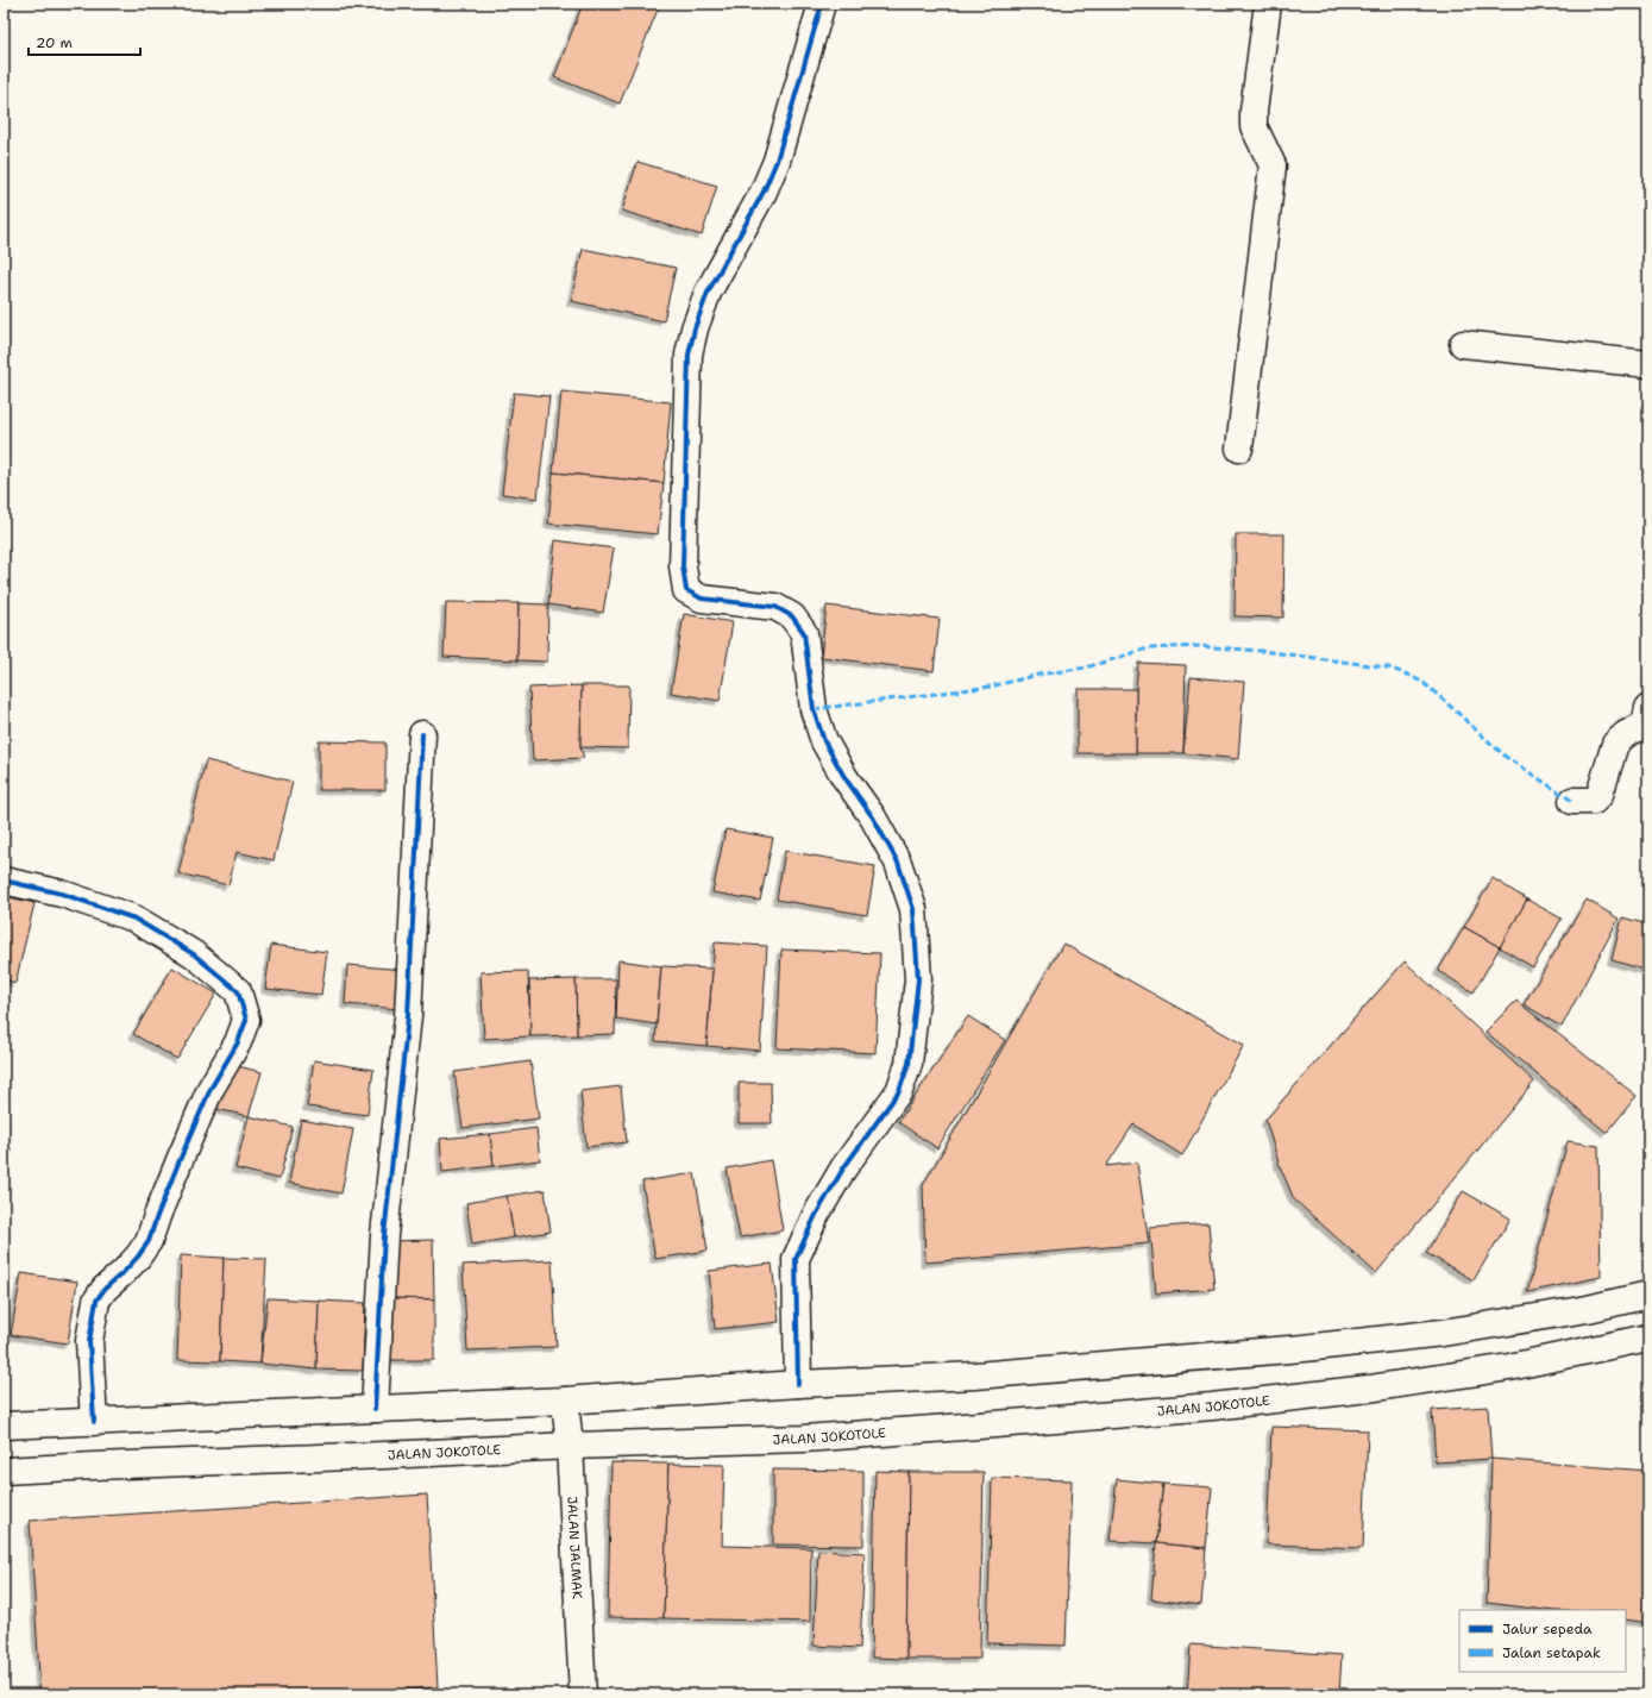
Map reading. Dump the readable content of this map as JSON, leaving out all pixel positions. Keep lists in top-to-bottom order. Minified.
{"streets":{"main road":["JALAN JOKOTOLE","JALAN JALMAK"]},"crossings":[["JALAN JOKOTOLE","JALAN JALMAK"]],"legend":["Jalur sepeda","Jalan setapak"],"scale_bar":"20 m"}
